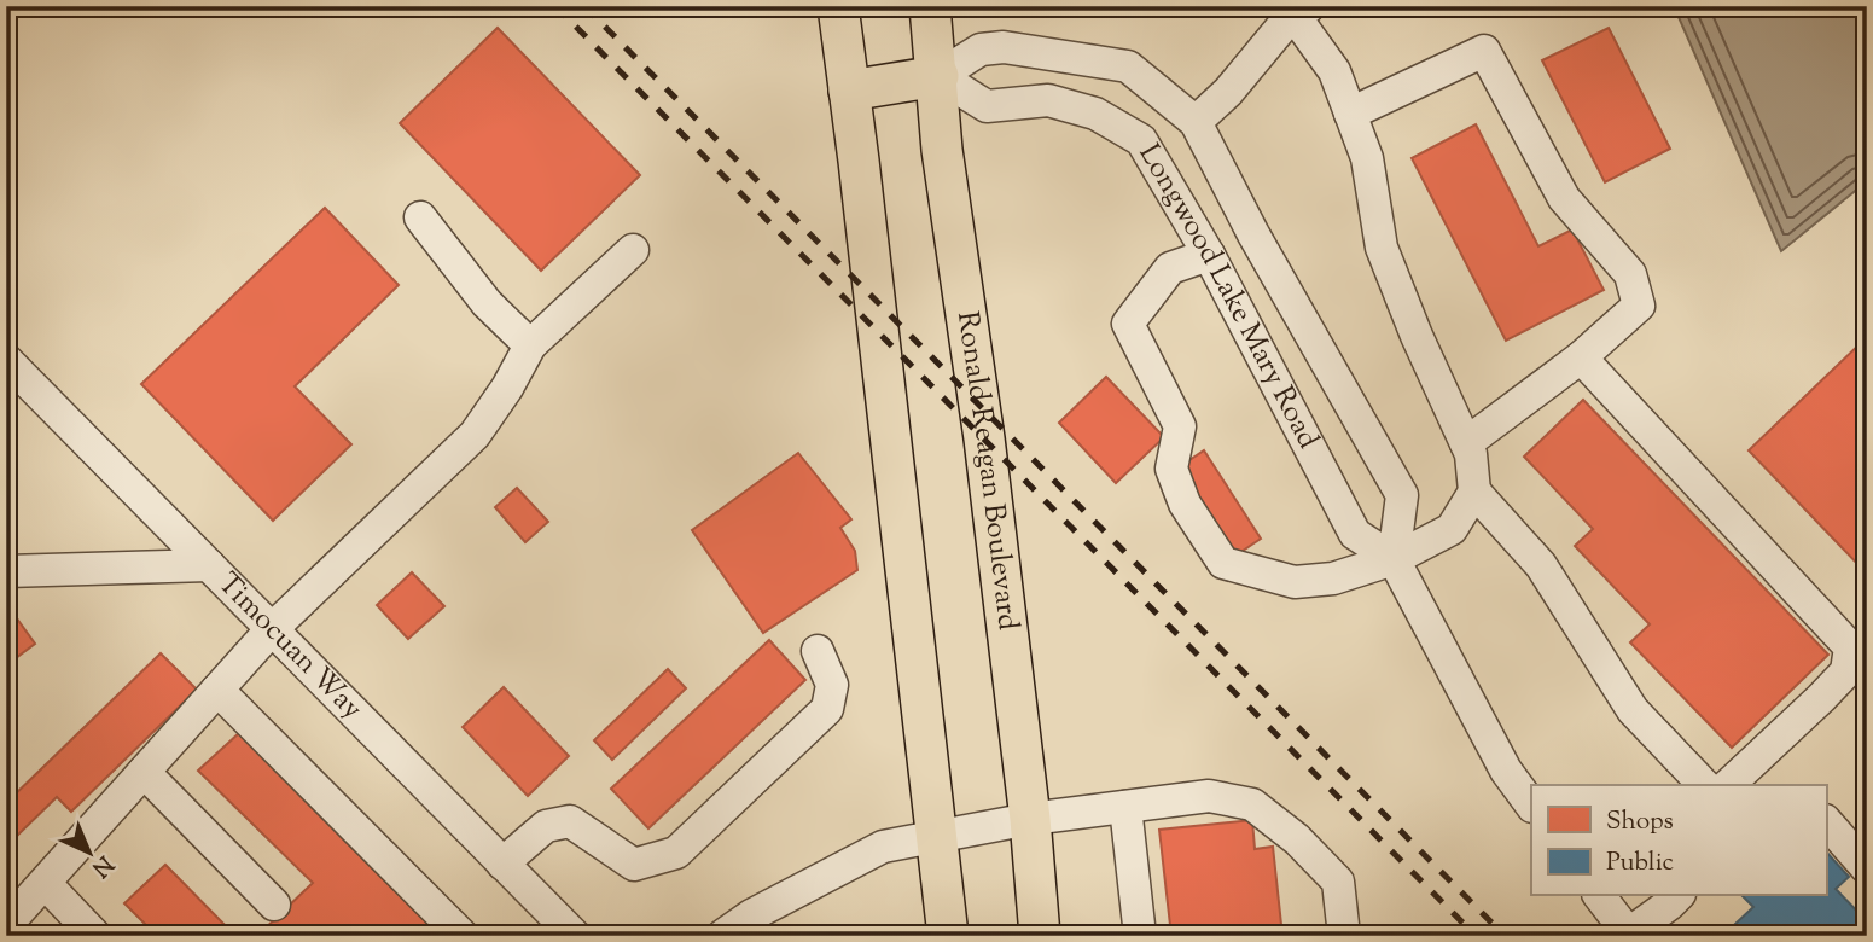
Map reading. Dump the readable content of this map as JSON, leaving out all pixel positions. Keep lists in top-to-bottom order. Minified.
{"streets":{"main road":["Ronald Reagan Boulevard"],"street":["Longwood Lake Mary Road","Timocuan Way"]},"crossings":[["Longwood Lake Mary Road","Ronald Reagan Boulevard"]],"legend":["Shops","Public"],"north":"bottom right"}
